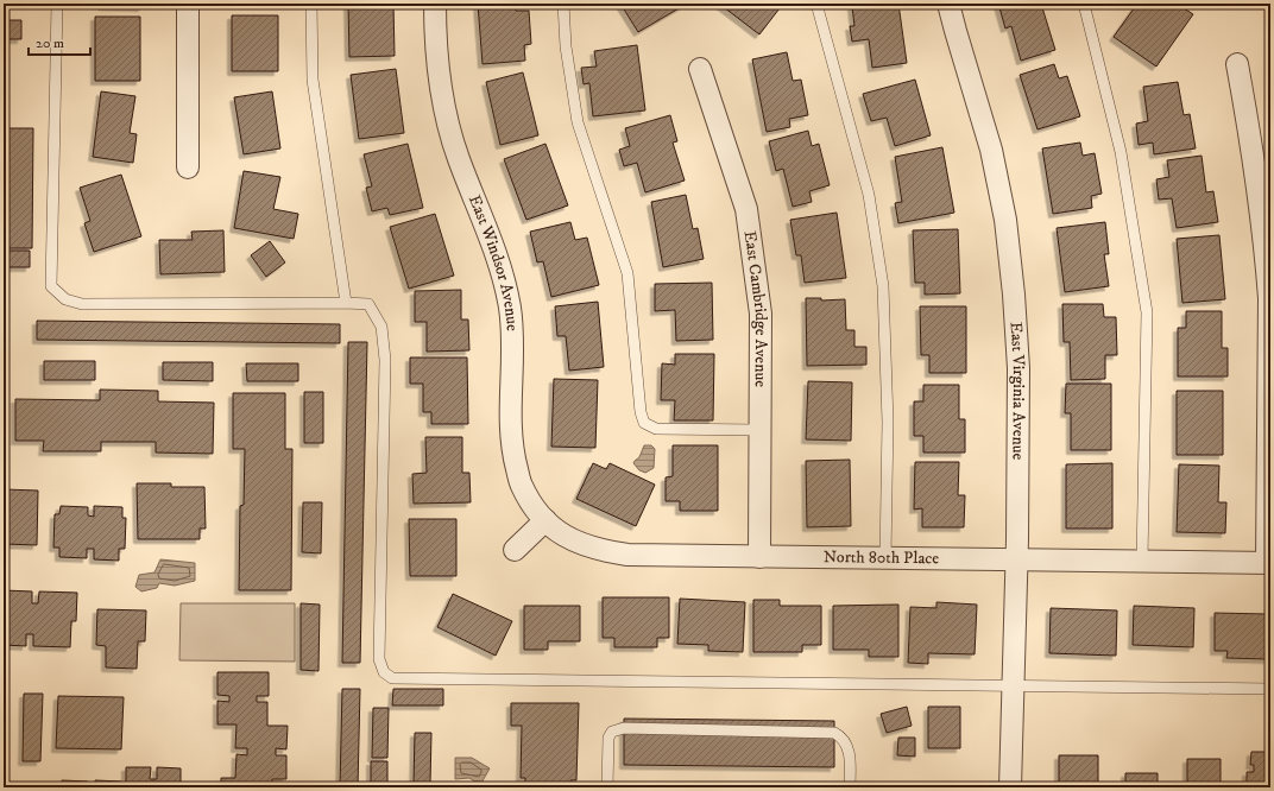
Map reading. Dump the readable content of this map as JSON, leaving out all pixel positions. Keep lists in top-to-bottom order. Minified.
{"streets":{"street":["East Windsor Avenue","East Cambridge Avenue","East Virginia Avenue","North 80th Place"]},"crossings":[["East Windsor Avenue","North 80th Place"],["East Cambridge Avenue","North 80th Place"],["East Virginia Avenue","North 80th Place"]],"scale_bar":"20 m"}
